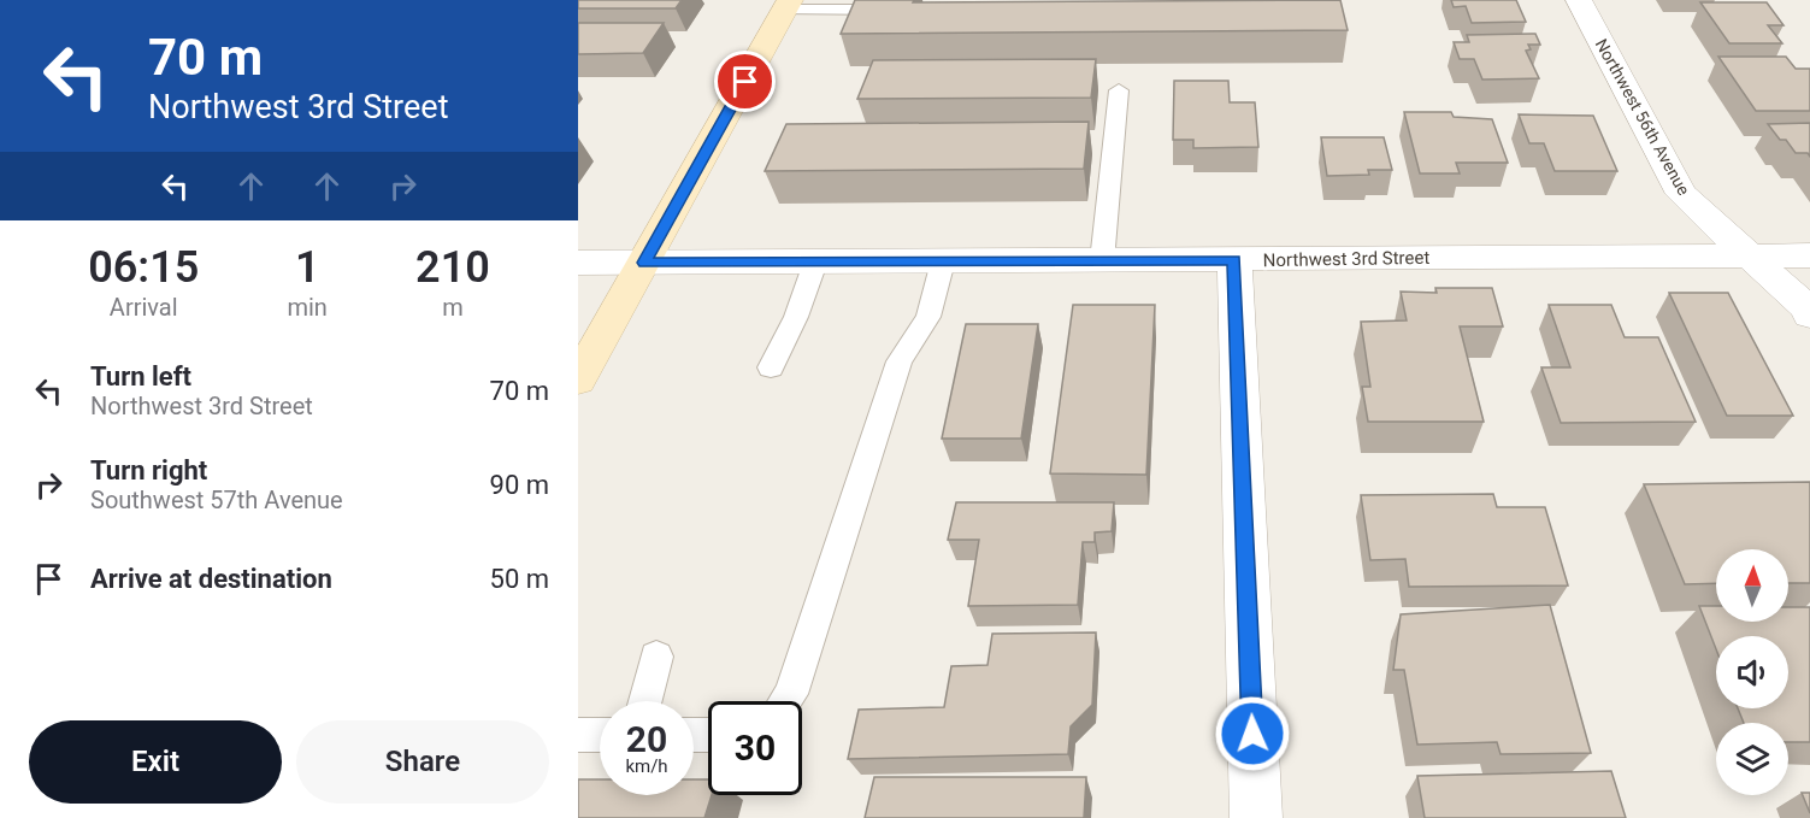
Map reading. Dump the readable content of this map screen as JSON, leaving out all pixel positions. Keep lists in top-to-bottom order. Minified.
{"streets":{"street":["Northwest 56th Avenue","Northwest 3rd Street"]},"crossings":[["Northwest 56th Avenue","Northwest 3rd Street"]],"north":"top","page":{"turn":["70 m","Northwest 3rd Street"],"eta":["06:15","Arrival","1","min","210","m"],"list":[{"name":"Turn left","note":"Northwest 3rd Street","value":"70 m"},{"name":"Turn right","note":"Southwest 57th Avenue","value":"90 m"},{"name":"Arrive at destination","value":"50 m"}],"speed":"20 km/h","limit":"30","buttons":["Exit","Share"]}}
